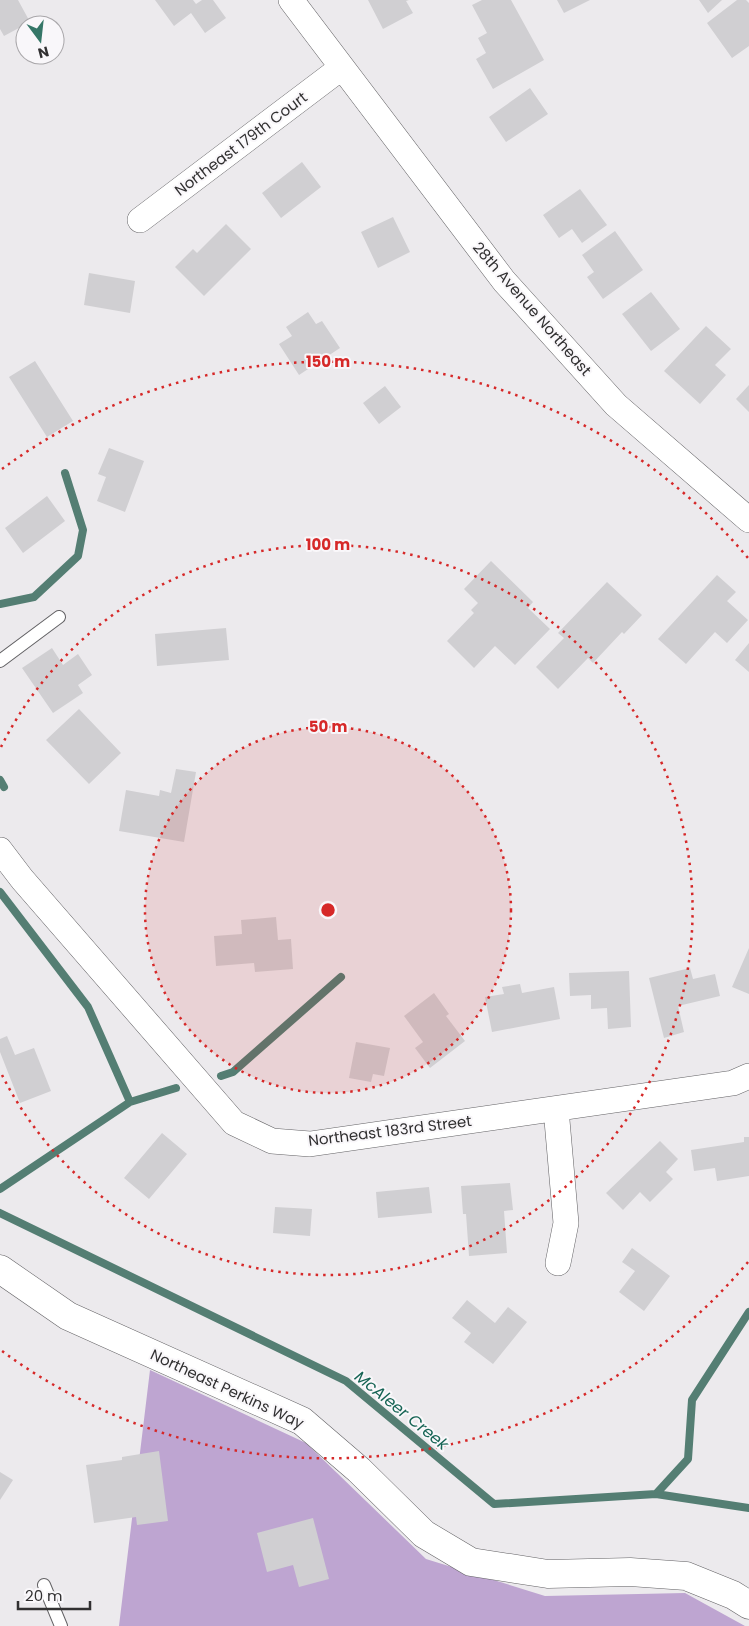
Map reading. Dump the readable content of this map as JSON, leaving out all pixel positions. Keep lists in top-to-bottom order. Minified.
{"streets":{"street":["Northeast 179th Court","28th Avenue Northeast","Northeast 183rd Street","Northeast Perkins Way"]},"crossings":[["Northeast 179th Court","28th Avenue Northeast"]],"water":["McAleer Creek"],"scale_bar":"20 m","north":"bottom","rings":["150 m","100 m","50 m"]}
